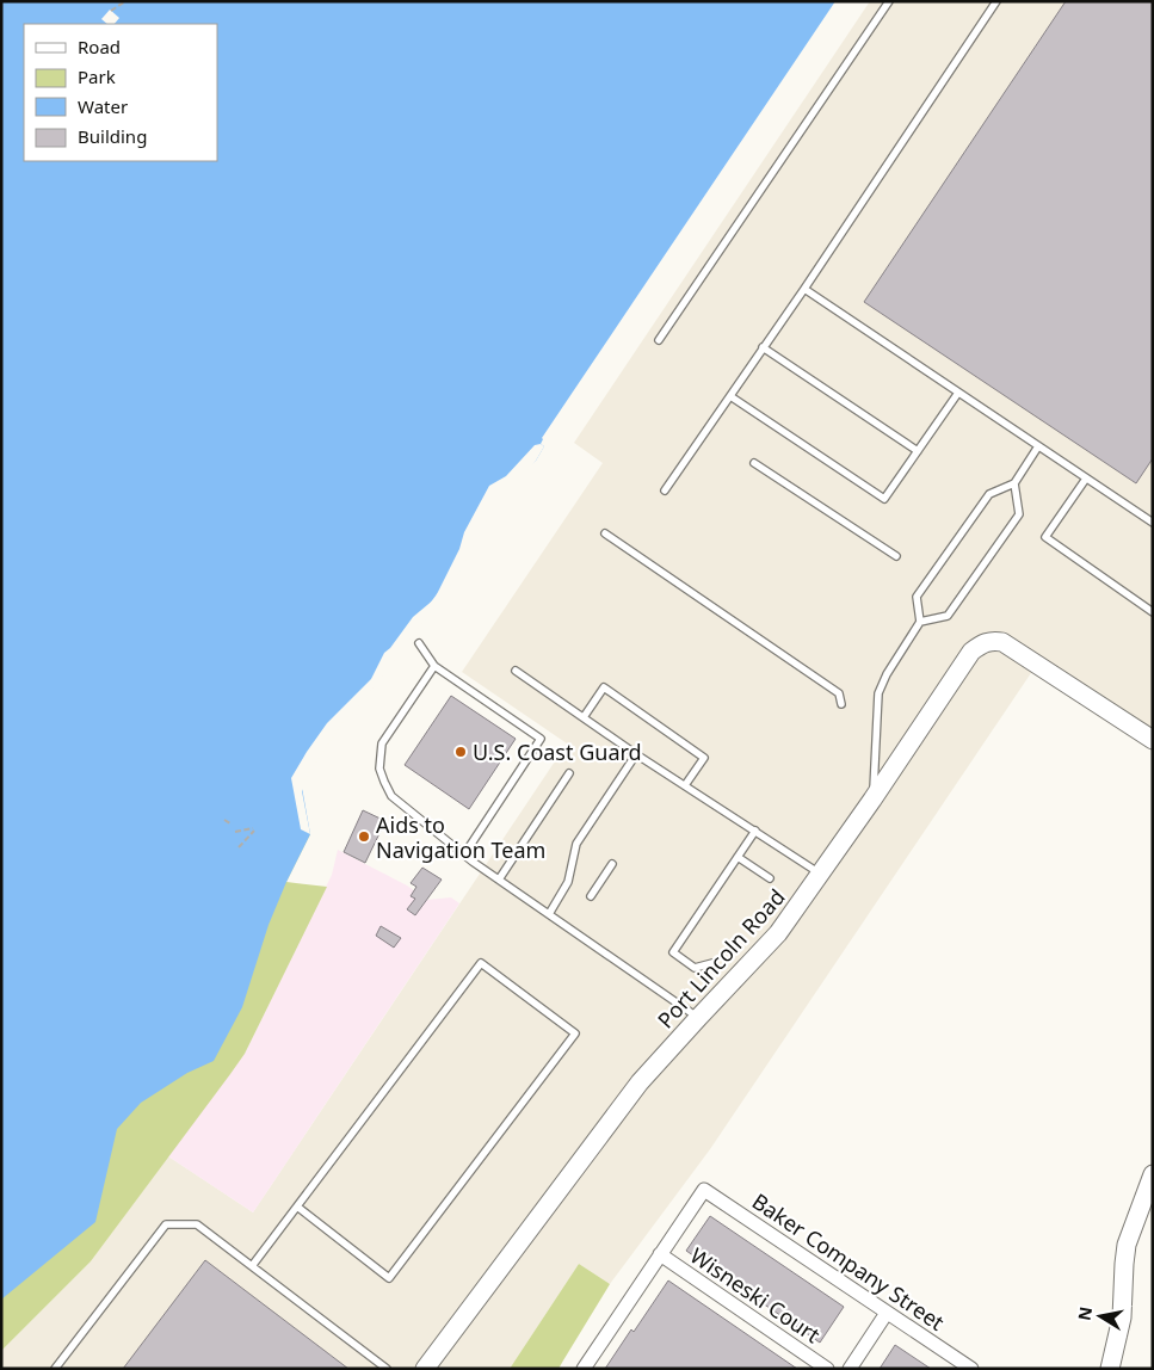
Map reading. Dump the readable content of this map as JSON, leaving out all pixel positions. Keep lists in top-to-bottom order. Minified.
{"streets":{"street":["Port Lincoln Road","Baker Company Street","Wisneski Court"]},"crossings":[["Baker Company Street","Wisneski Court"]],"places":["U.S. Coast Guard","Aids to Navigation Team"],"legend":["Road","Park","Water","Building"],"north":"left"}
